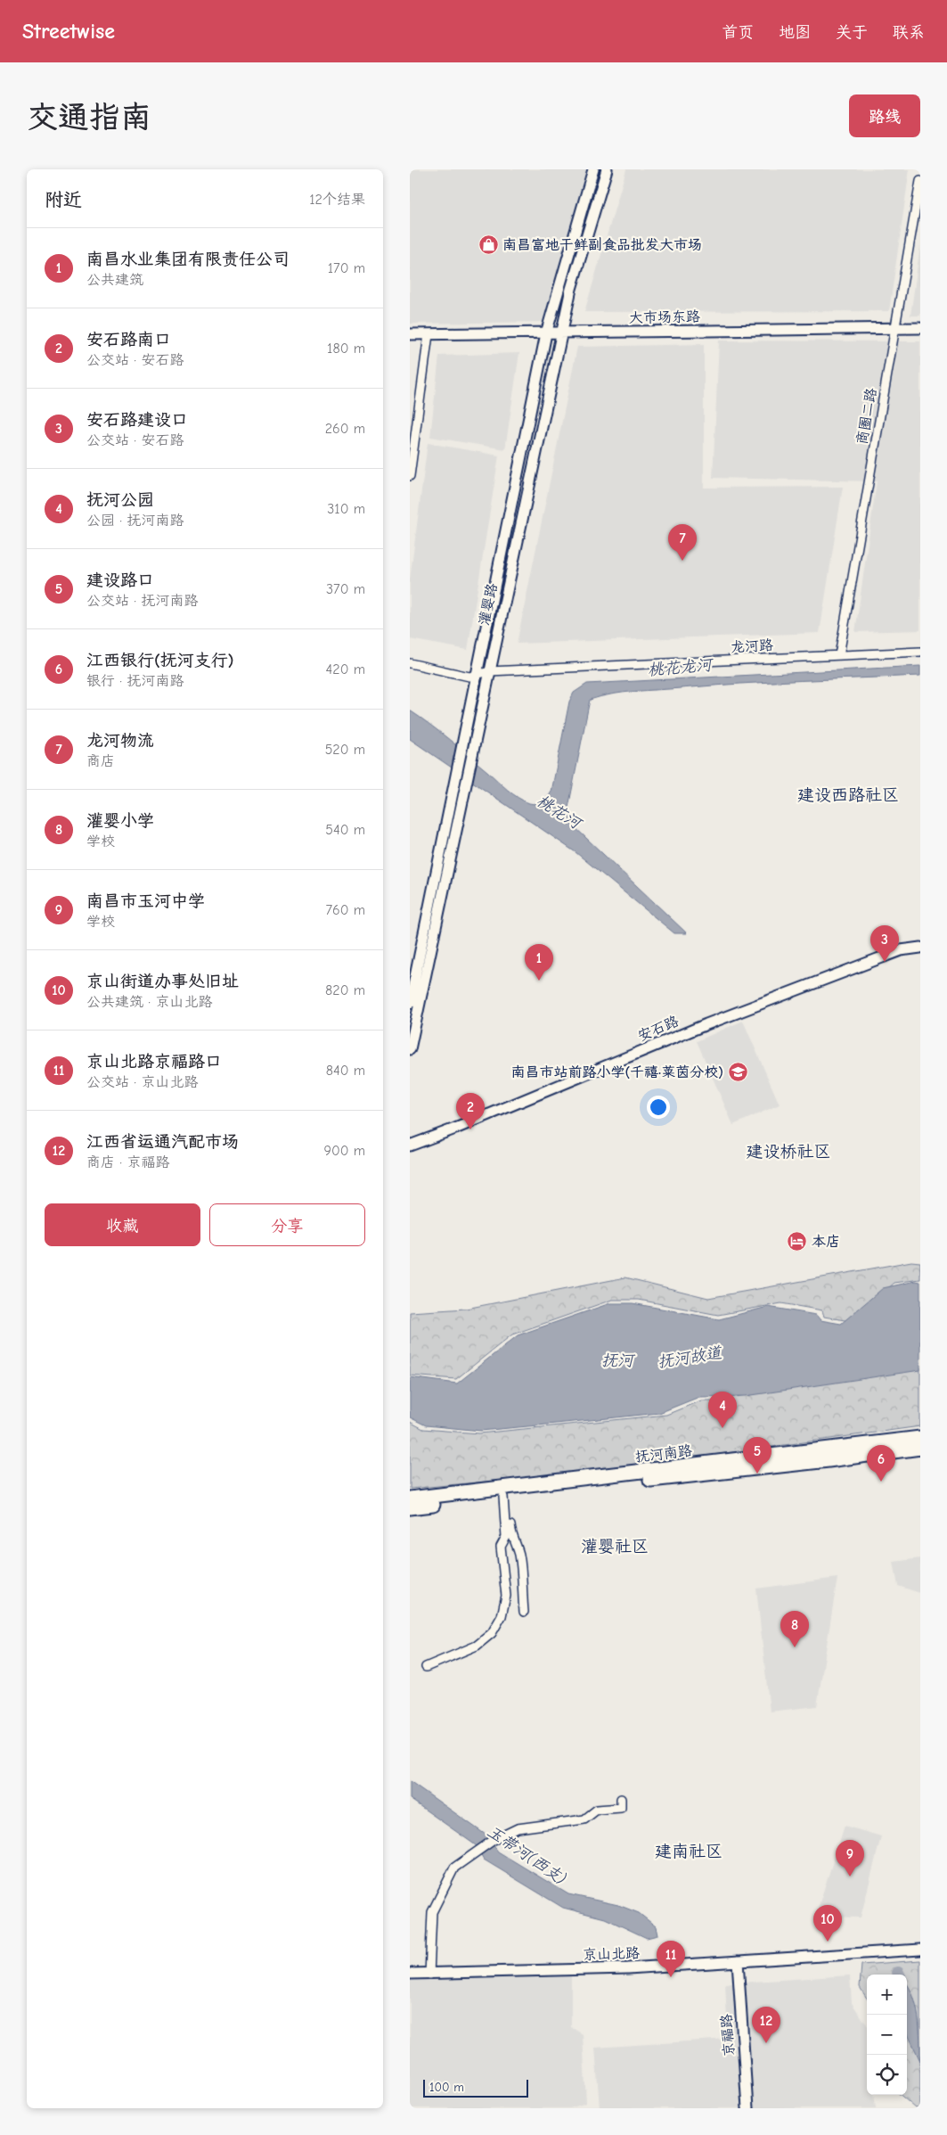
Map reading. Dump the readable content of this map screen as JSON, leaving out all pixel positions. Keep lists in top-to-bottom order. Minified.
{"streets":{"highway":["抚河南路"],"main road":["大市场东路","灌婴路","安石路","京山北路","京福路"],"street":["商圈二路","龙河路"]},"crossings":[["大市场东路","商圈二路"],["大市场东路","灌婴路"],["商圈二路","龙河路"],["灌婴路","龙河路"],["京山北路","京福路"]],"districts":["建设西路社区","建设桥社区","灌婴社区","建南社区"],"water":["桃花龙河","桃花河","抚河故道","抚河","玉带河(西支)"],"places":{"shop":["南昌富地干鲜副食品批发大市场"],"school or university":["南昌市站前路小学(千禧·莱茵分校)"],"hotel":["本店"]},"scale_bar":"100 m","page":{"header":"Streetwise","nav":["首页","地图","关于","联系"],"buttons":["路线",["收藏","分享"]],"title":"交通指南","heading":["附近","12个结果"],"list":[{"mark":"1","name":"南昌水业集团有限责任公司","note":"公共建筑","value":"170 m"},{"mark":"2","name":"安石路南口","note":"公交站 · 安石路","value":"180 m"},{"mark":"3","name":"安石路建设口","note":"公交站 · 安石路","value":"260 m"},{"mark":"4","name":"抚河公园","note":"公园 · 抚河南路","value":"310 m"},{"mark":"5","name":"建设路口","note":"公交站 · 抚河南路","value":"370 m"},{"mark":"6","name":"江西银行(抚河支行)","note":"银行 · 抚河南路","value":"420 m"},{"mark":"7","name":"龙河物流","note":"商店","value":"520 m"},{"mark":"8","name":"灌婴小学","note":"学校","value":"540 m"},{"mark":"9","name":"南昌市玉河中学","note":"学校","value":"760 m"},{"mark":"10","name":"京山街道办事处旧址","note":"公共建筑 · 京山北路","value":"820 m"},{"mark":"11","name":"京山北路京福路口","note":"公交站 · 京山北路","value":"840 m"},{"mark":"12","name":"江西省运通汽配市场","note":"商店 · 京福路","value":"900 m"}],"pins":["7","3","1","2","4","5","6","8","9","10","11","12"],"map_buttons":["+","−"],"scale":"100 m"}}
